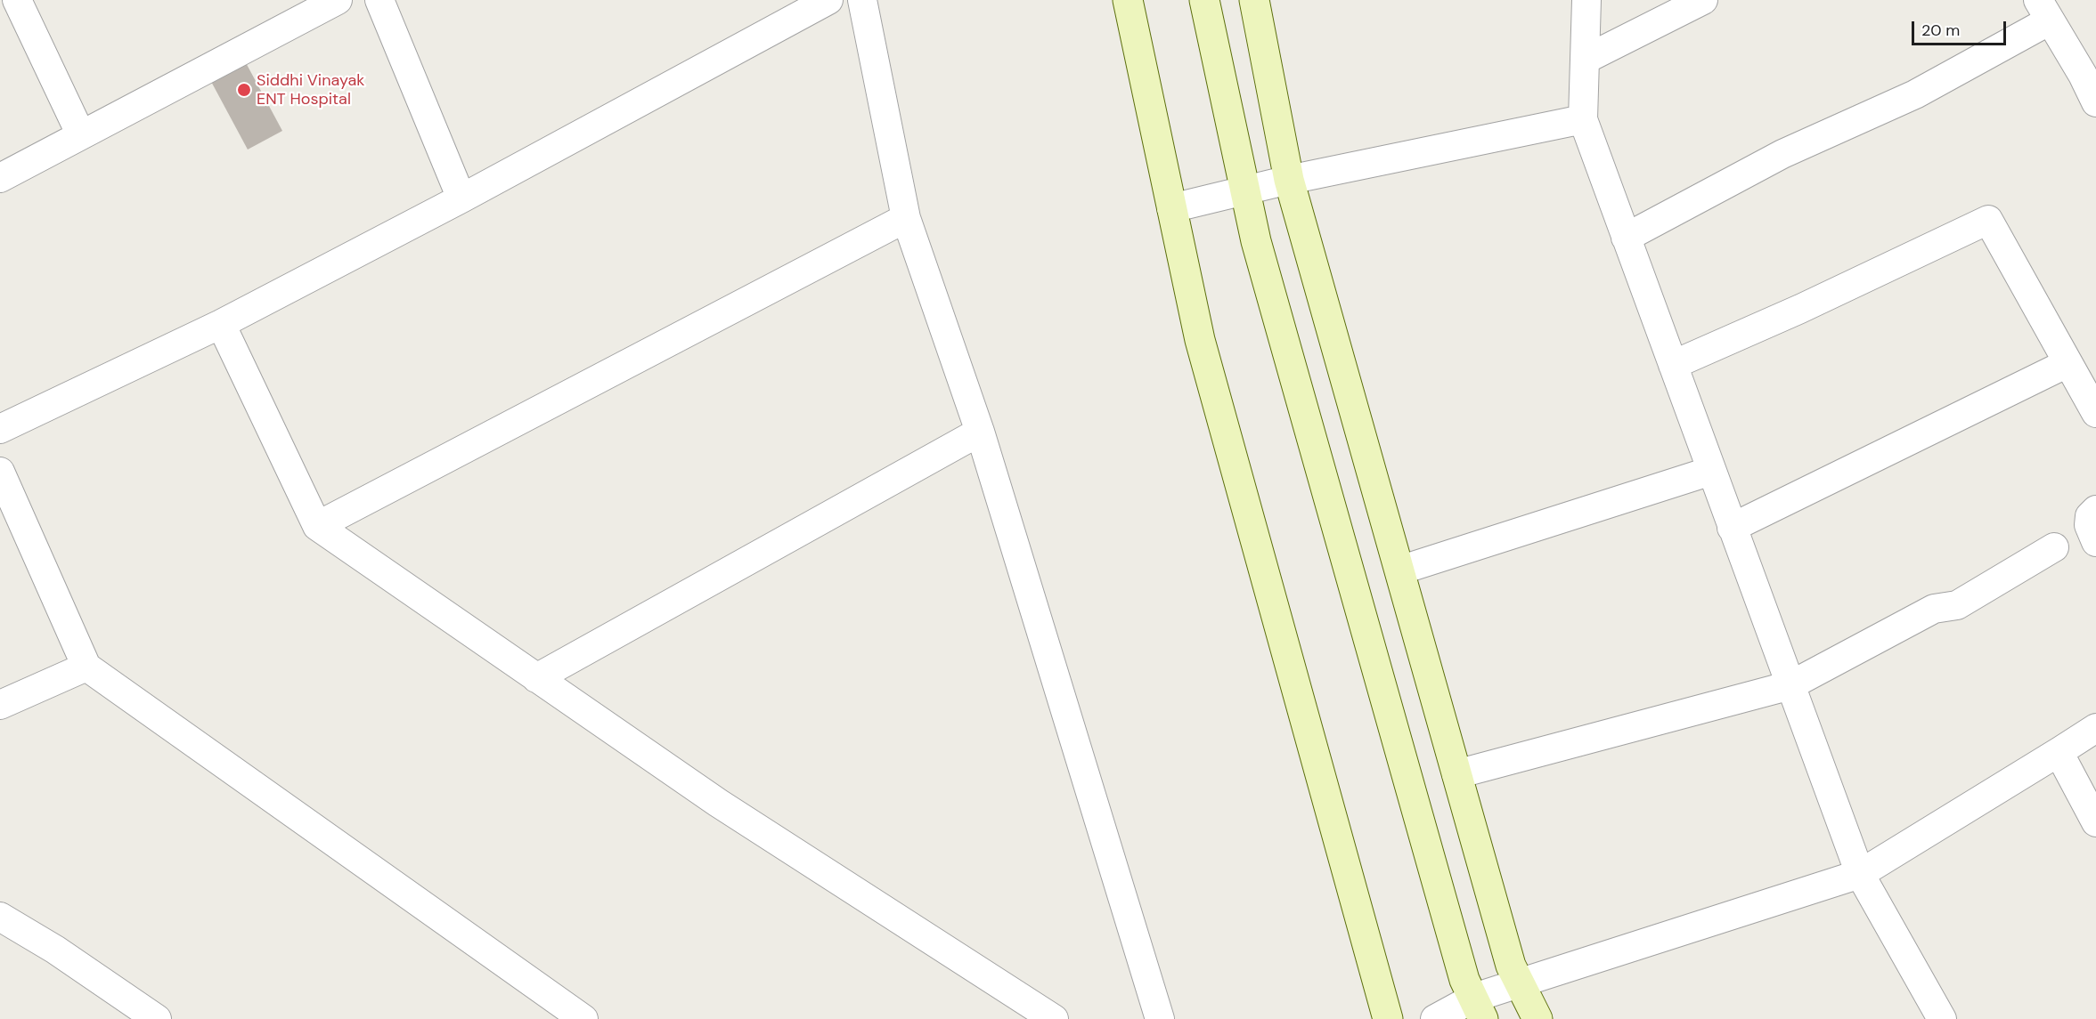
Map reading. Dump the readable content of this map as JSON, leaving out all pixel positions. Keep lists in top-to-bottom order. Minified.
{"places":["Siddhi Vinayak ENT Hospital"],"scale_bar":"20 m"}
